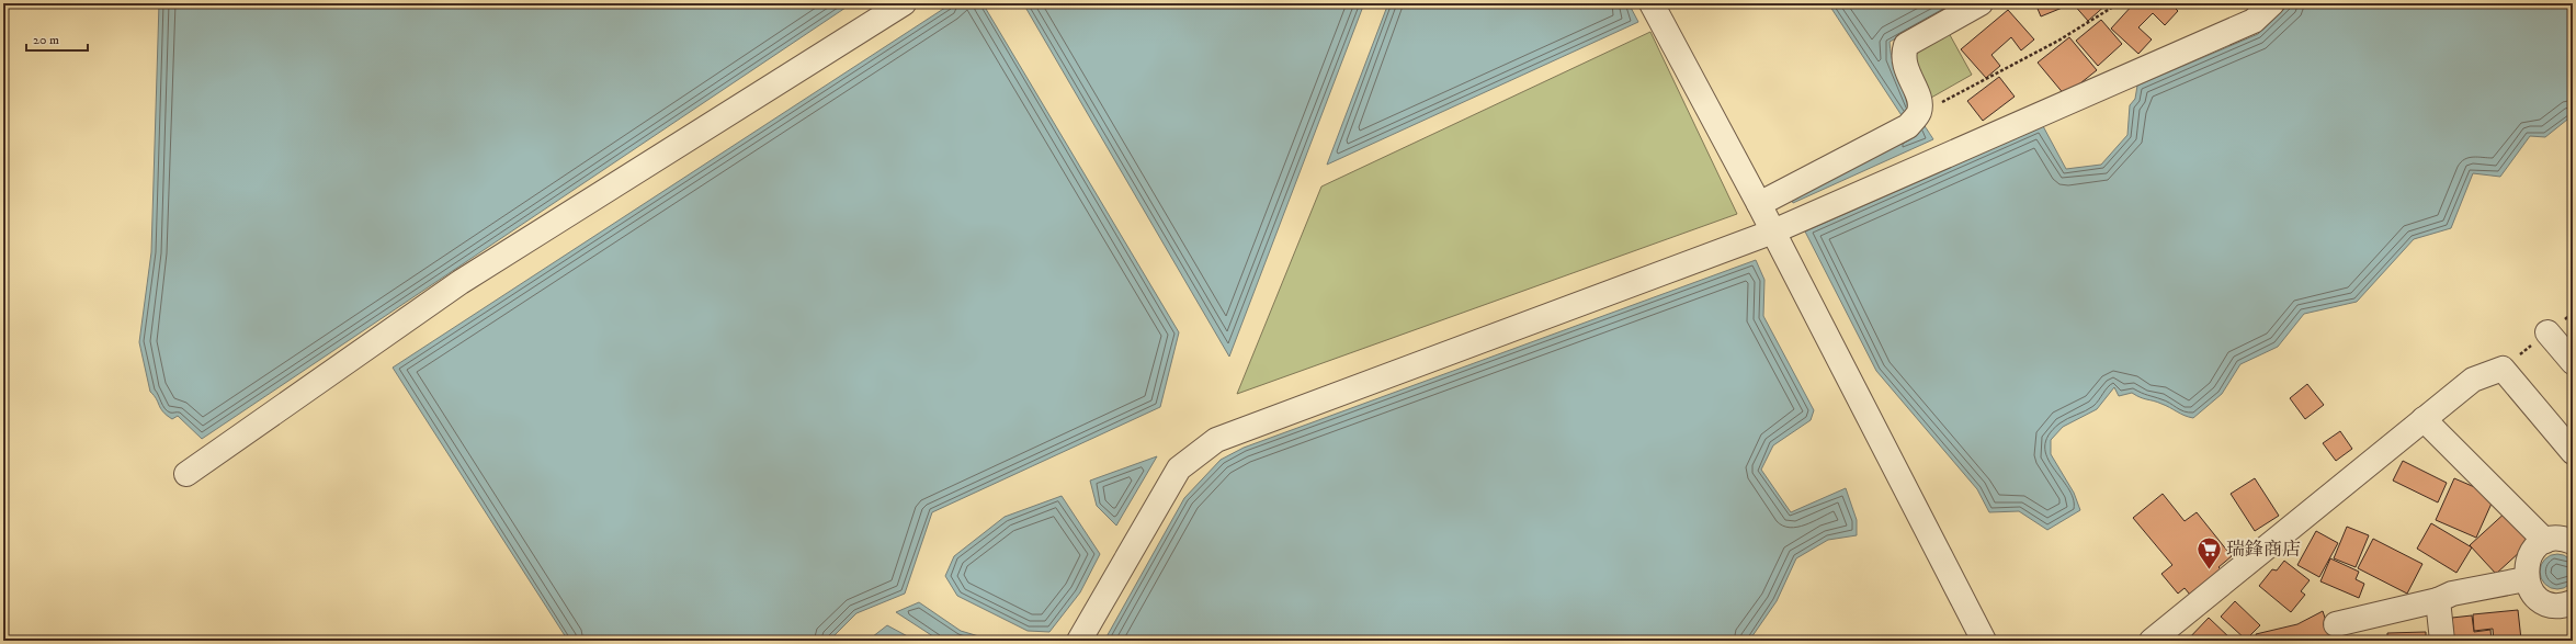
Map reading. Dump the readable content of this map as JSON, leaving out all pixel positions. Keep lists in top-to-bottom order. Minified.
{"places":{"supermarket":["瑞鋒商店"]},"scale_bar":"20 m"}
